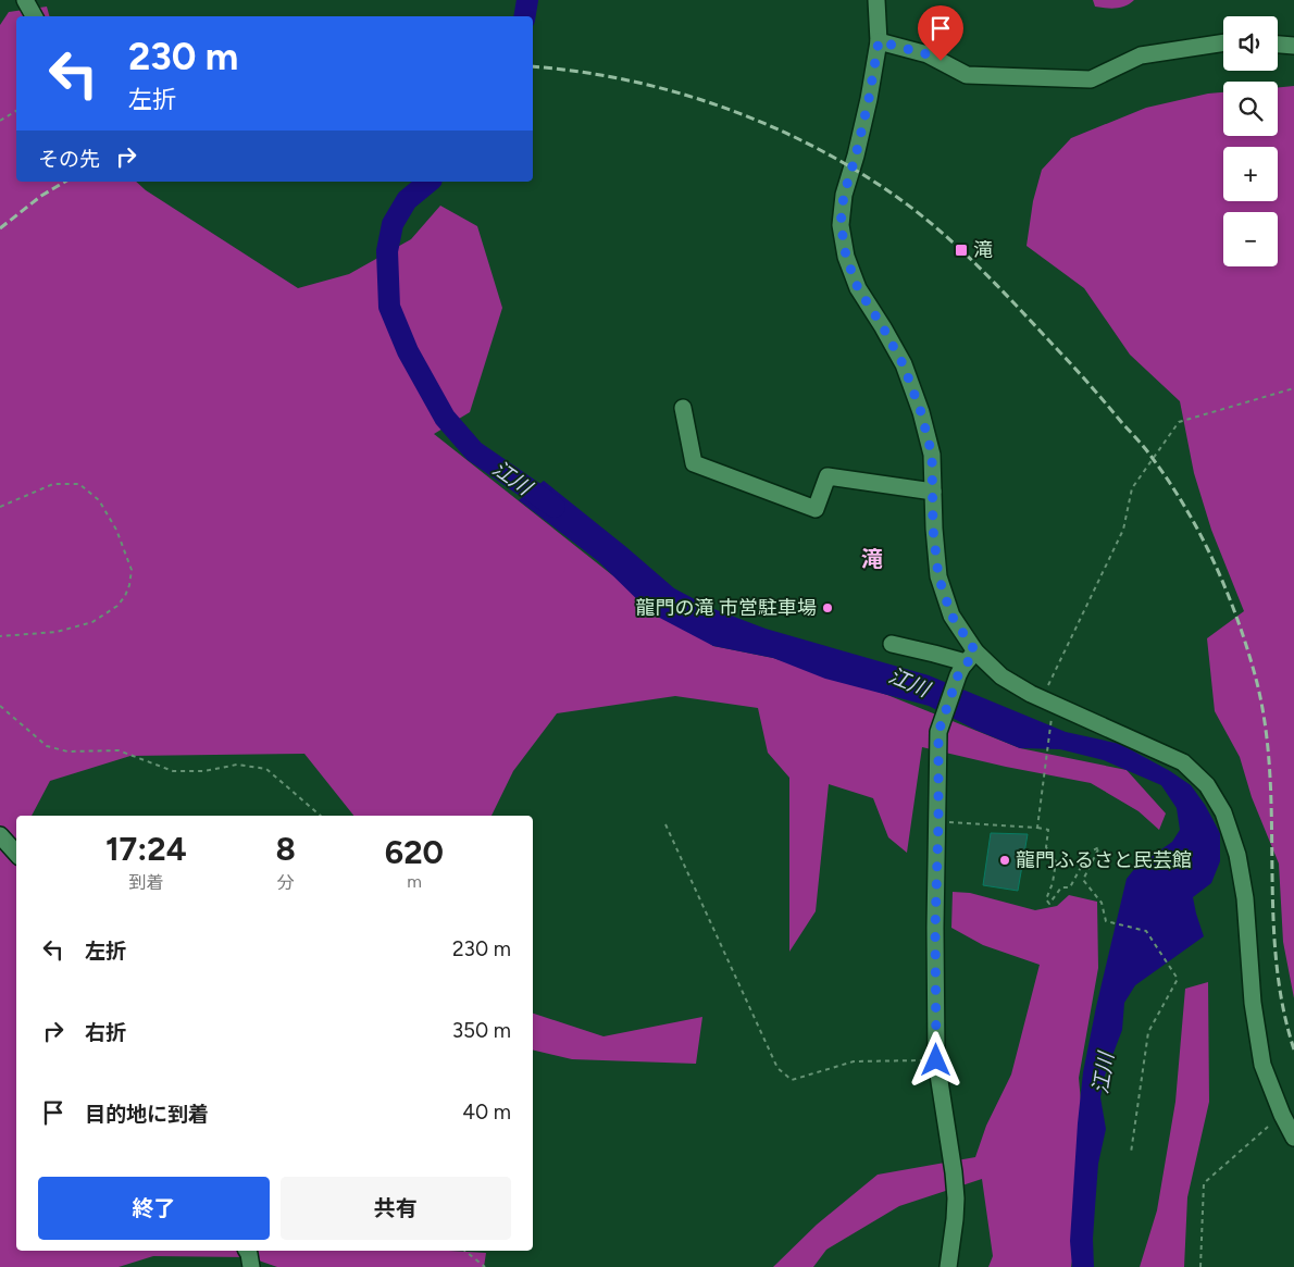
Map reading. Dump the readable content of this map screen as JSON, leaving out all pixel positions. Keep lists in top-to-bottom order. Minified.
{"districts":["滝"],"water":["江川"],"places":{"transit":["滝"],"other":["龍門の滝 市営駐車場","龍門ふるさと民芸館"]},"page":{"map_buttons":["+","−"],"turn":["230 m","左折"],"then":"その先","eta":["17:24","到着","8","分","620","m"],"list":[{"name":"左折","value":"230 m"},{"name":"右折","value":"350 m"},{"name":"目的地に到着","value":"40 m"}],"buttons":["終了","共有"]}}
